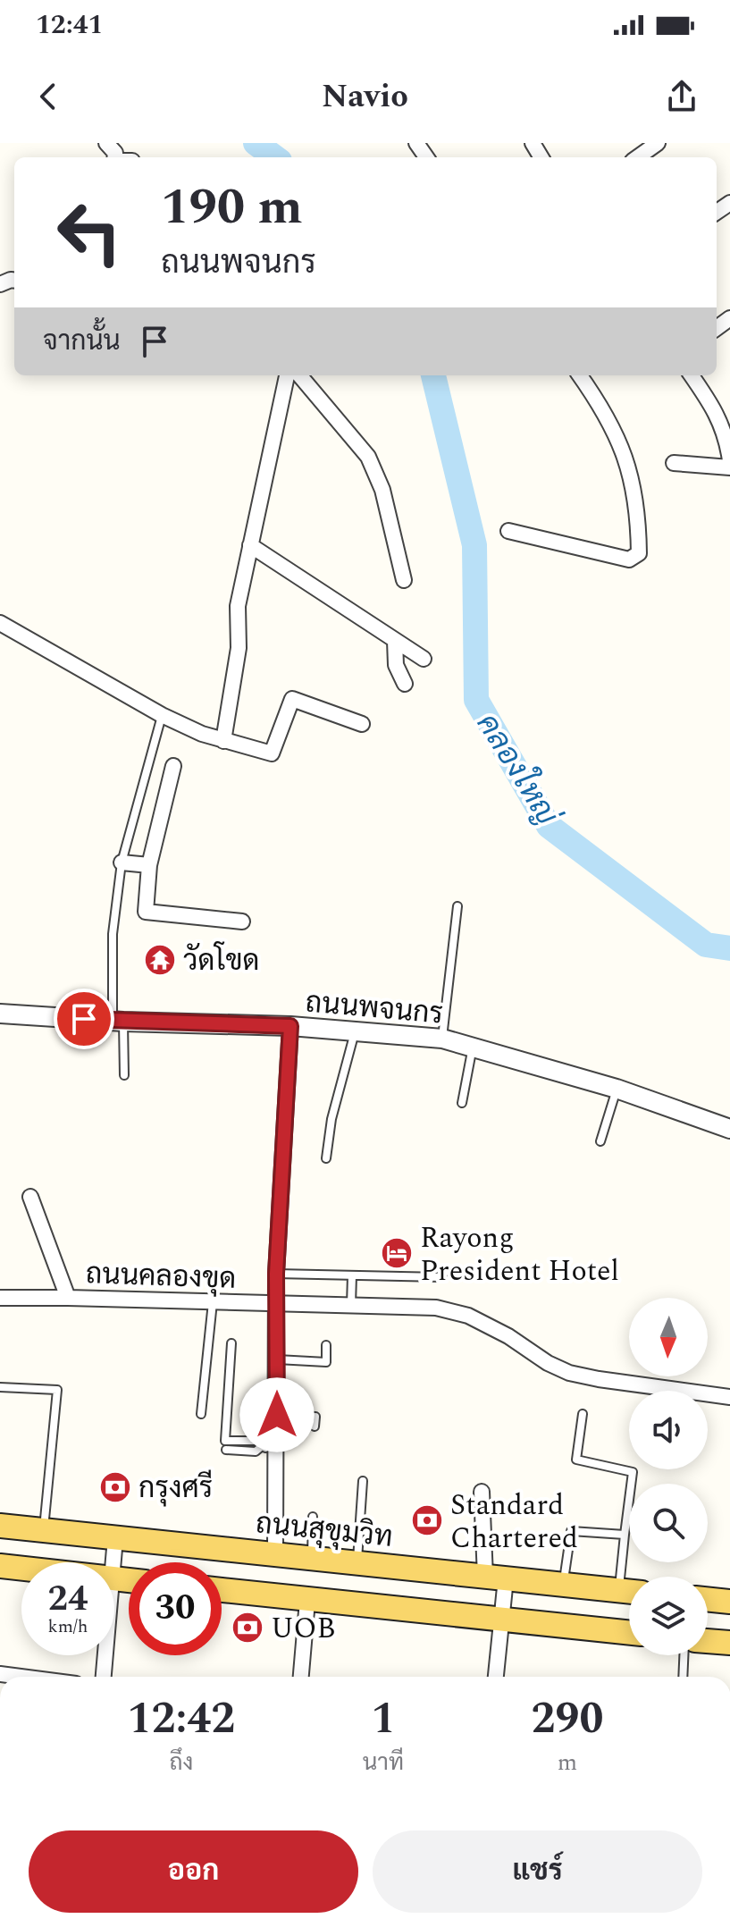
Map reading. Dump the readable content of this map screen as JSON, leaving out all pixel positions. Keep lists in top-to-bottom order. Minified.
{"streets":{"main road":["ถนนสุขุมวิท"],"street":["ถนนพจนกร","ถนนคลองขุด"]},"water":["คลองใหญ่"],"places":{"temple":["วัดโขด"],"hotel":["Rayong President Hotel"],"bank":["กรุงศรี","Standard Chartered","UOB"]},"north":"bottom","page":{"status":"12:41","header":"Navio","turn":["190 m","ถนนพจนกร"],"then":"จากนั้น","speed":"24 km/h","limit":"30","eta":["12:42","ถึง","1","นาที","290","m"],"buttons":["ออก","แชร์"]}}
